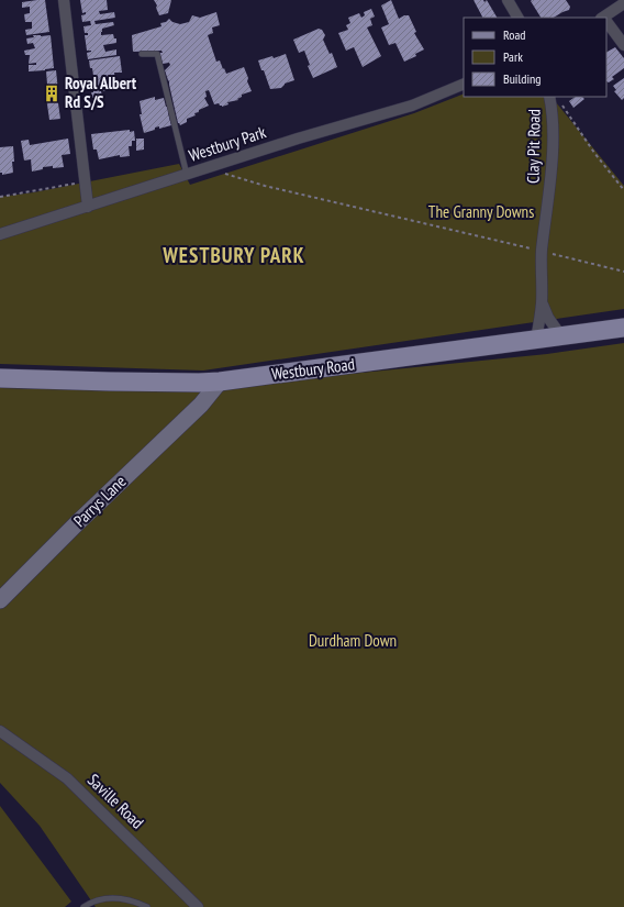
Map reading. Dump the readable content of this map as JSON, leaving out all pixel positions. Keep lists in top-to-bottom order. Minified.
{"streets":{"main road":["Westbury Road","Parrys Lane"],"street":["Westbury Park","Clay Pit Road","Saville Road"]},"crossings":[["Clay Pit Road","Westbury Road"],["Westbury Road","Parrys Lane"]],"districts":["WESTBURY PARK"],"parks":["The Granny Downs","Durdham Down"],"places":{"building":["Royal Albert Rd S/S"]},"legend":["Road","Park","Building"]}
